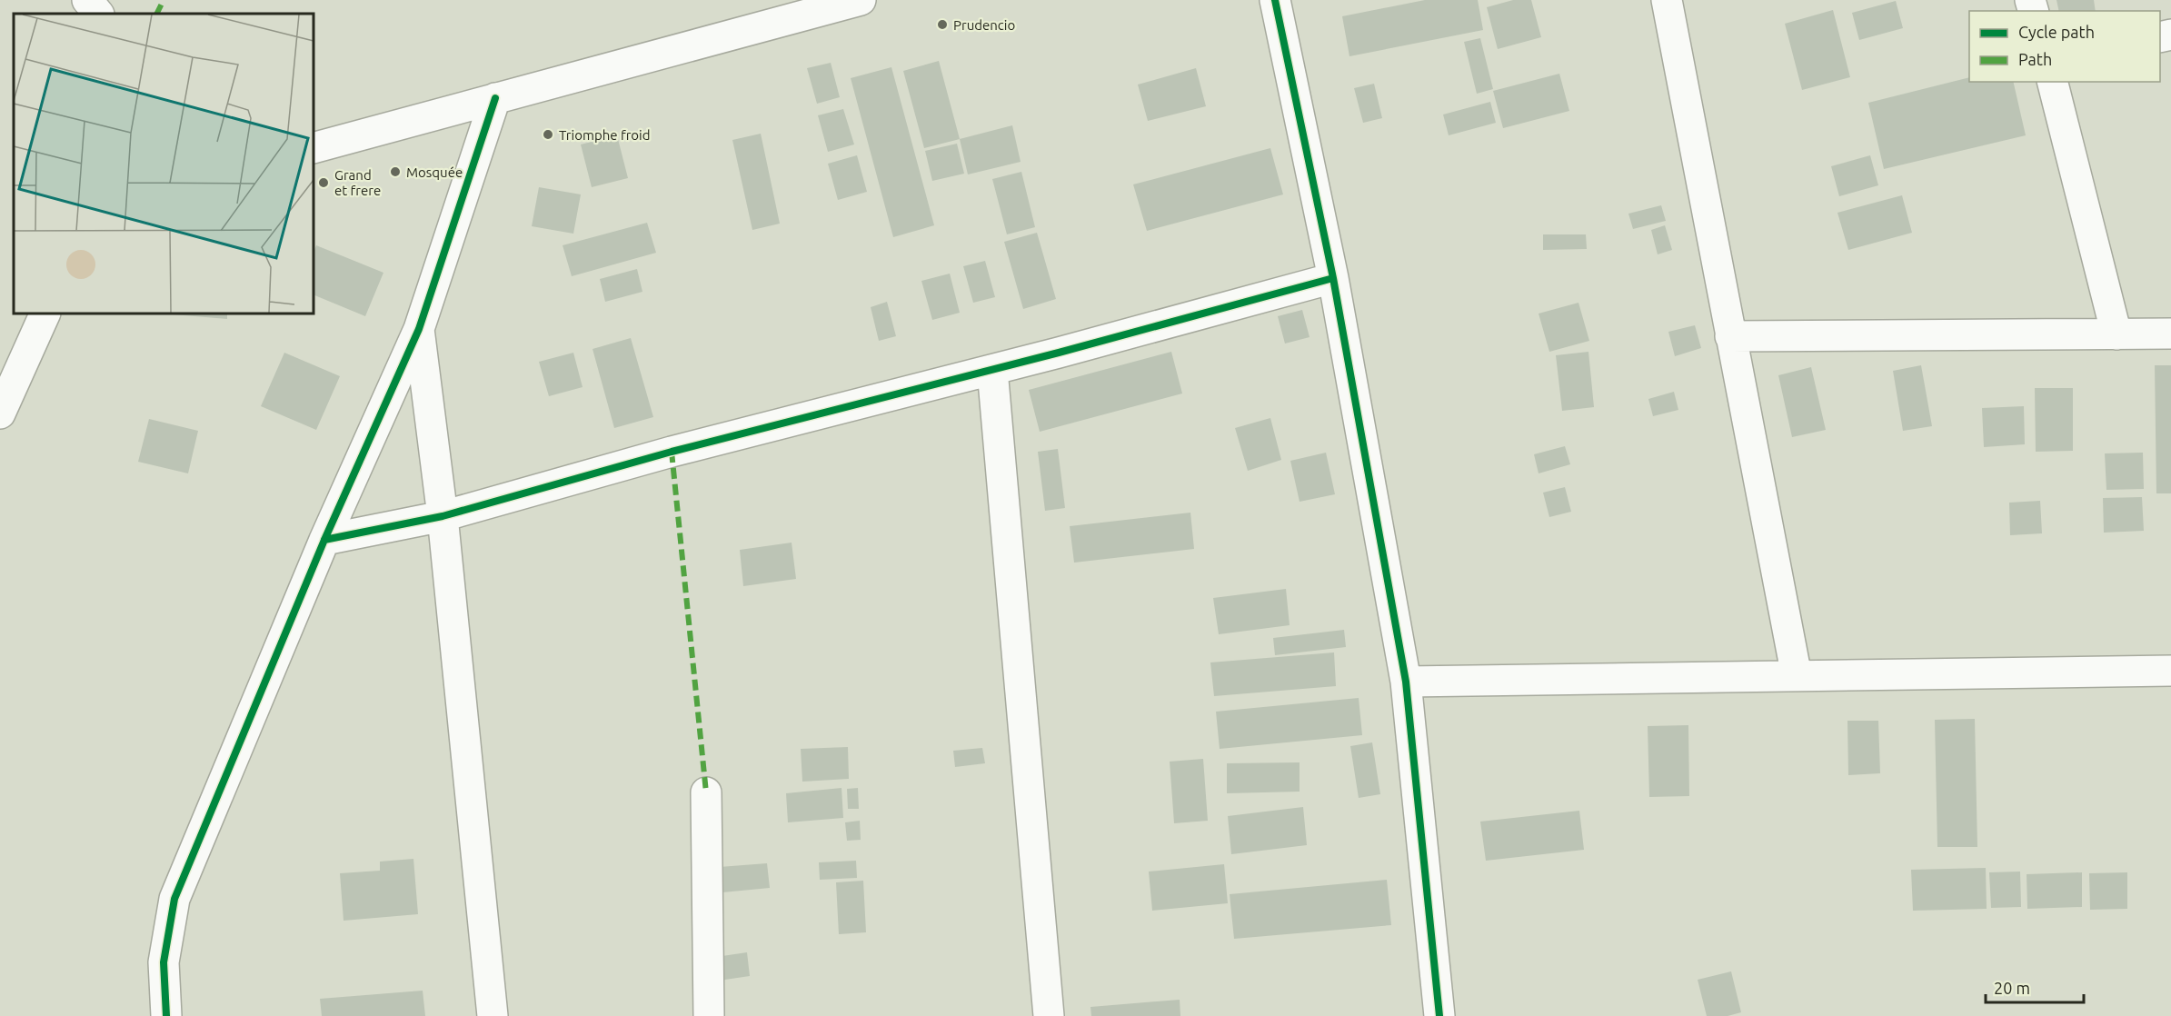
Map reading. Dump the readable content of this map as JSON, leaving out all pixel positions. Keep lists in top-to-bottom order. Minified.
{"places":["Prudencio","Triomphe froid","Mosquée","Grand et frere"],"legend":["Cycle path","Path"],"scale_bar":"20 m"}
